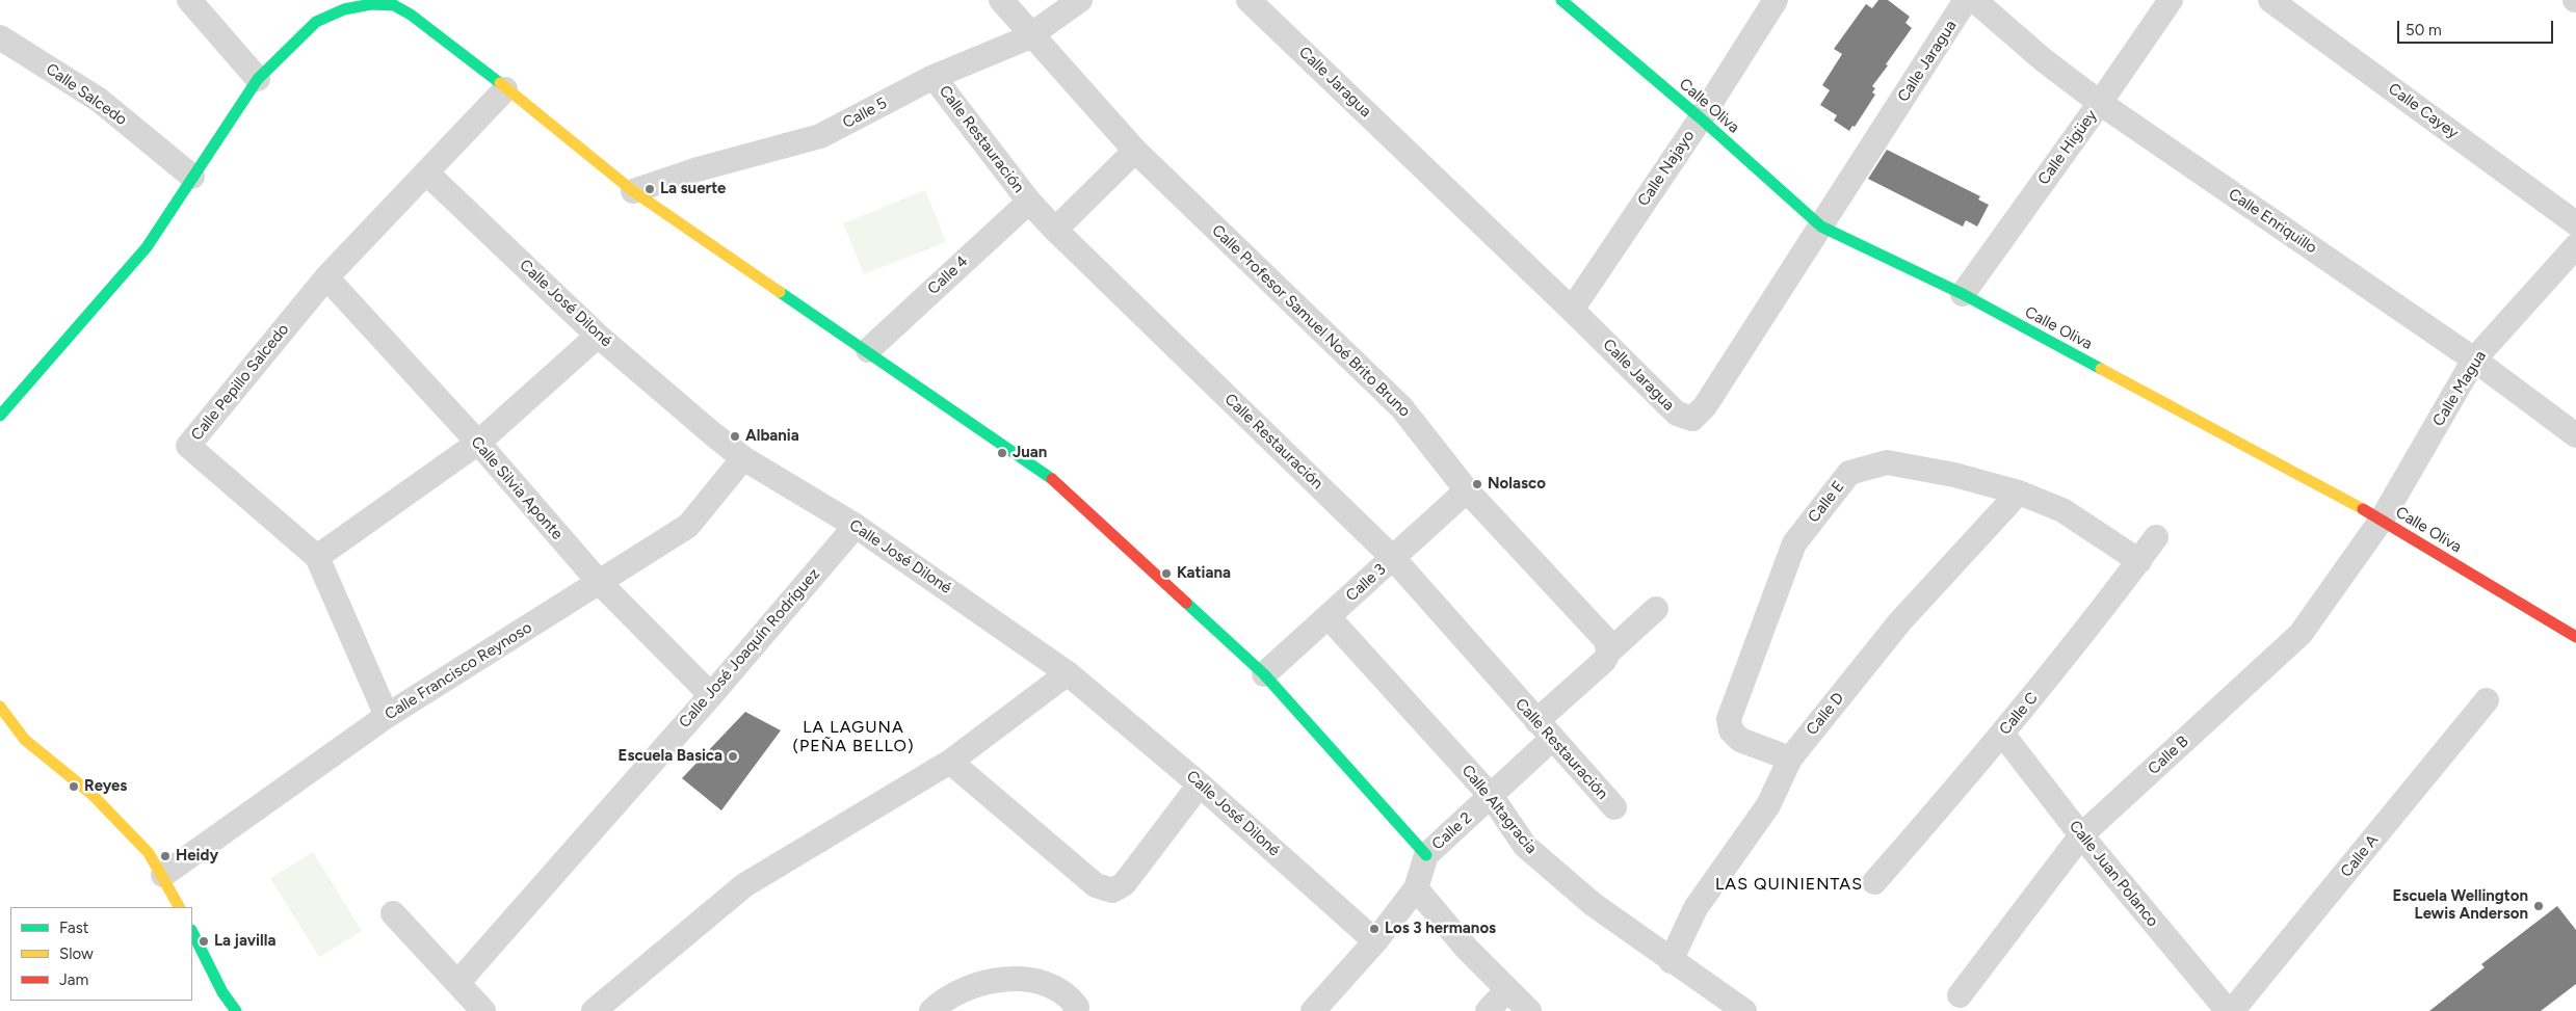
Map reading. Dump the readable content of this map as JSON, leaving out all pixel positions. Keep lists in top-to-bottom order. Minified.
{"streets":{"street":["Calle Jaragua","Calle Salcedo","Calle Oliva","Calle Cayey","Calle 5","Calle Restauración","Calle Higüey","Calle Najayo","Calle Enriquillo","Calle 4","Calle José Diloné","Calle Profesor Samuel Noé Brito Bruno","Calle Pepillo Salcedo","Calle Magua","Calle Silvia Aponte","Calle E","Calle 3","Calle José Joaquín Rodríguez","Calle Francisco Reynoso","Calle D","Calle C","Calle B","Calle Altagracia","Calle 2","Calle A","Calle Juan Polanco"]},"crossings":[["Calle Jaragua","Calle Oliva"],["Calle Jaragua","Calle Najayo"],["Calle Oliva","Calle Higüey"],["Calle Oliva","Calle Najayo"],["Calle Oliva","Calle Magua"],["Calle Oliva","Calle B"],["Calle 5","Calle Restauración"],["Calle 5","Calle Profesor Samuel Noé Brito Bruno"],["Calle Restauración","Calle 4"],["Calle Restauración","Calle 3"],["Calle Restauración","Calle 2"],["Calle Higüey","Calle Enriquillo"],["Calle Enriquillo","Calle Magua"],["Calle José Diloné","Calle Pepillo Salcedo"],["Calle José Diloné","Calle José Joaquín Rodríguez"],["Calle José Diloné","Calle Francisco Reynoso"],["Calle José Diloné","Calle 2"],["Calle Profesor Samuel Noé Brito Bruno","Calle 3"],["Calle Pepillo Salcedo","Calle Silvia Aponte"],["Calle Pepillo Salcedo","Calle Francisco Reynoso"],["Calle Magua","Calle B"],["Calle Silvia Aponte","Calle José Joaquín Rodríguez"],["Calle Silvia Aponte","Calle Francisco Reynoso"],["Calle E","Calle D"],["Calle E","Calle C"],["Calle 3","Calle Altagracia"],["Calle D","Calle Altagracia"],["Calle C","Calle Juan Polanco"],["Calle B","Calle Juan Polanco"],["Calle Altagracia","Calle 2"],["Calle A","Calle Juan Polanco"]],"districts":["LA LAGUNA (PEÑA BELLO)","LAS QUINIENTAS"],"places":["La suerte","Albania","Juan","Nolasco","Katiana","Escuela Basica","Reyes","Heidy","Escuela Wellington Lewis Anderson","Los 3 hermanos","La javilla"],"legend":["Fast","Slow","Jam"],"scale_bar":"50 m"}
